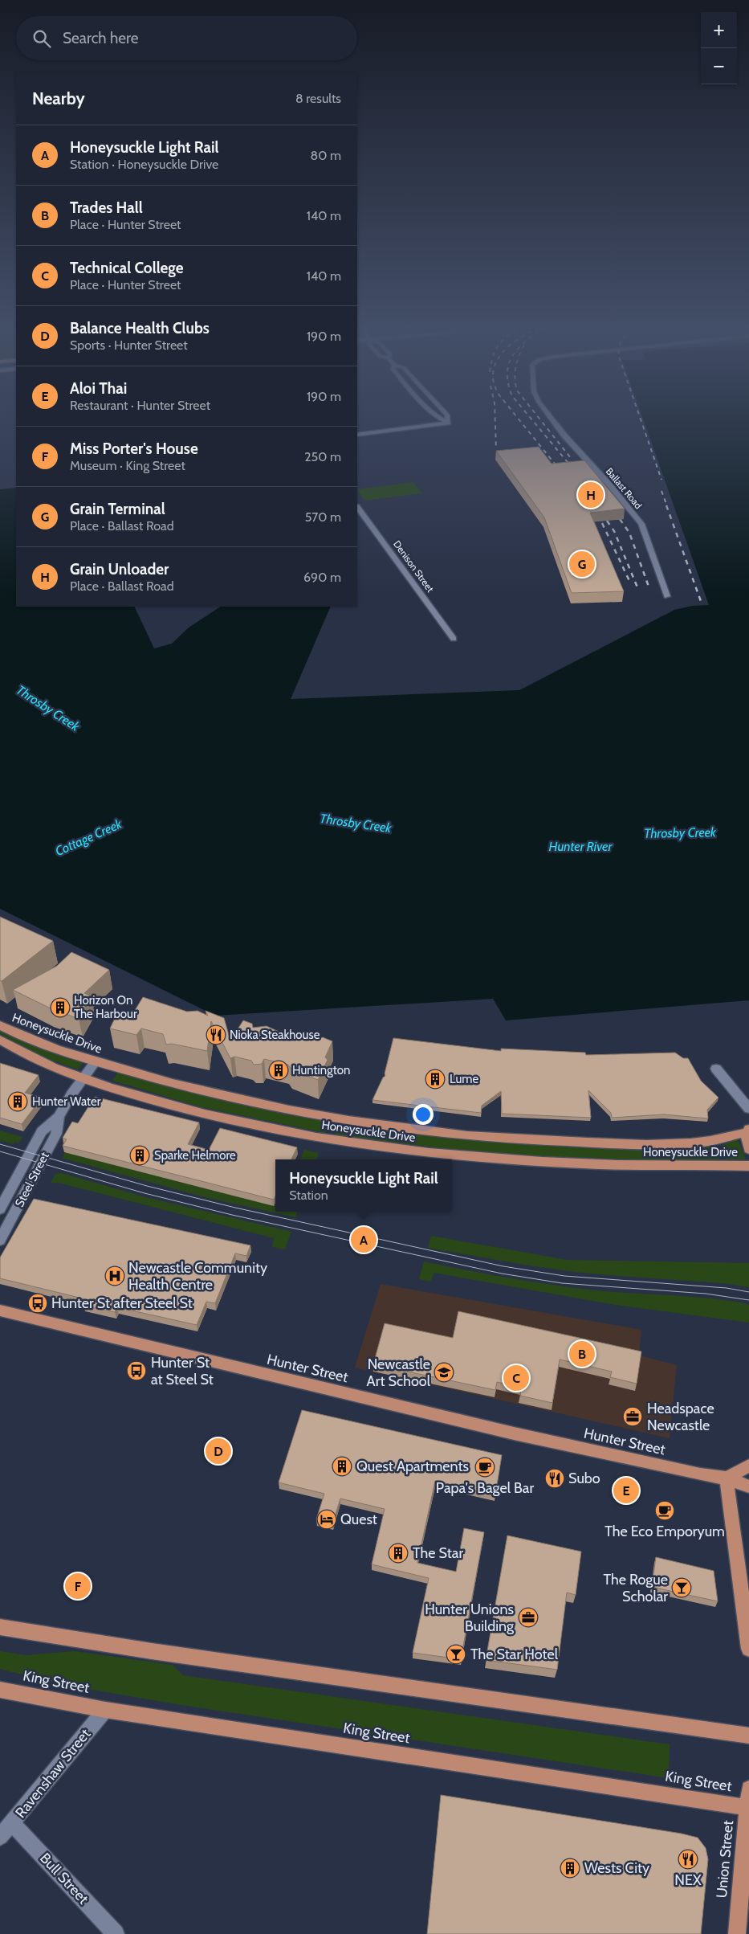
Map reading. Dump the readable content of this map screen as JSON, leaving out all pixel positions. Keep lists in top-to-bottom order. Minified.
{"streets":{"main road":["Honeysuckle Drive","Hunter Street","King Street","Union Street"],"street":["Ballast Road","Denison Street","Steel Street","Ravenshaw Street","Bull Street"]},"crossings":[["Honeysuckle Drive","Steel Street"],["King Street","Ravenshaw Street"],["King Street","Union Street"],["Ravenshaw Street","Bull Street"]],"water":["Throsby Creek","Cottage Creek","Hunter River"],"places":{"building":["Horizon On The Harbour","Huntington","Lume","Hunter Water","Sparke Helmore","Quest Apartments","The Star","Wests City"],"restaurant":["Nioka Steakhouse","Subo","NEX"],"hospital":["Newcastle Community Health Centre"],"bus stop":["Hunter St after Steel St","Hunter St at Steel St"],"school or university":["Newcastle Art School"],"office":["Headspace Newcastle","Hunter Unions Building"],"cafe":["Papa's Bagel Bar","The Eco Emporyum"],"hotel":["Quest"],"bar":["The Rogue Scholar","The Star Hotel"]},"page":{"map_buttons":["+","−"],"search":"Search here","heading":["Nearby","8 results"],"list":[{"mark":"A","name":"Honeysuckle Light Rail","note":"Station · Honeysuckle Drive","value":"80 m"},{"mark":"B","name":"Trades Hall","note":"Place · Hunter Street","value":"140 m"},{"mark":"C","name":"Technical College","note":"Place · Hunter Street","value":"140 m"},{"mark":"D","name":"Balance Health Clubs","note":"Sports · Hunter Street","value":"190 m"},{"mark":"E","name":"Aloi Thai","note":"Restaurant · Hunter Street","value":"190 m"},{"mark":"F","name":"Miss Porter's House","note":"Museum · King Street","value":"250 m"},{"mark":"G","name":"Grain Terminal","note":"Place · Ballast Road","value":"570 m"},{"mark":"H","name":"Grain Unloader","note":"Place · Ballast Road","value":"690 m"}],"pins":["H","G","A","B","C","D","E","F"],"popup":["Honeysuckle Light Rail","Station"]}}
